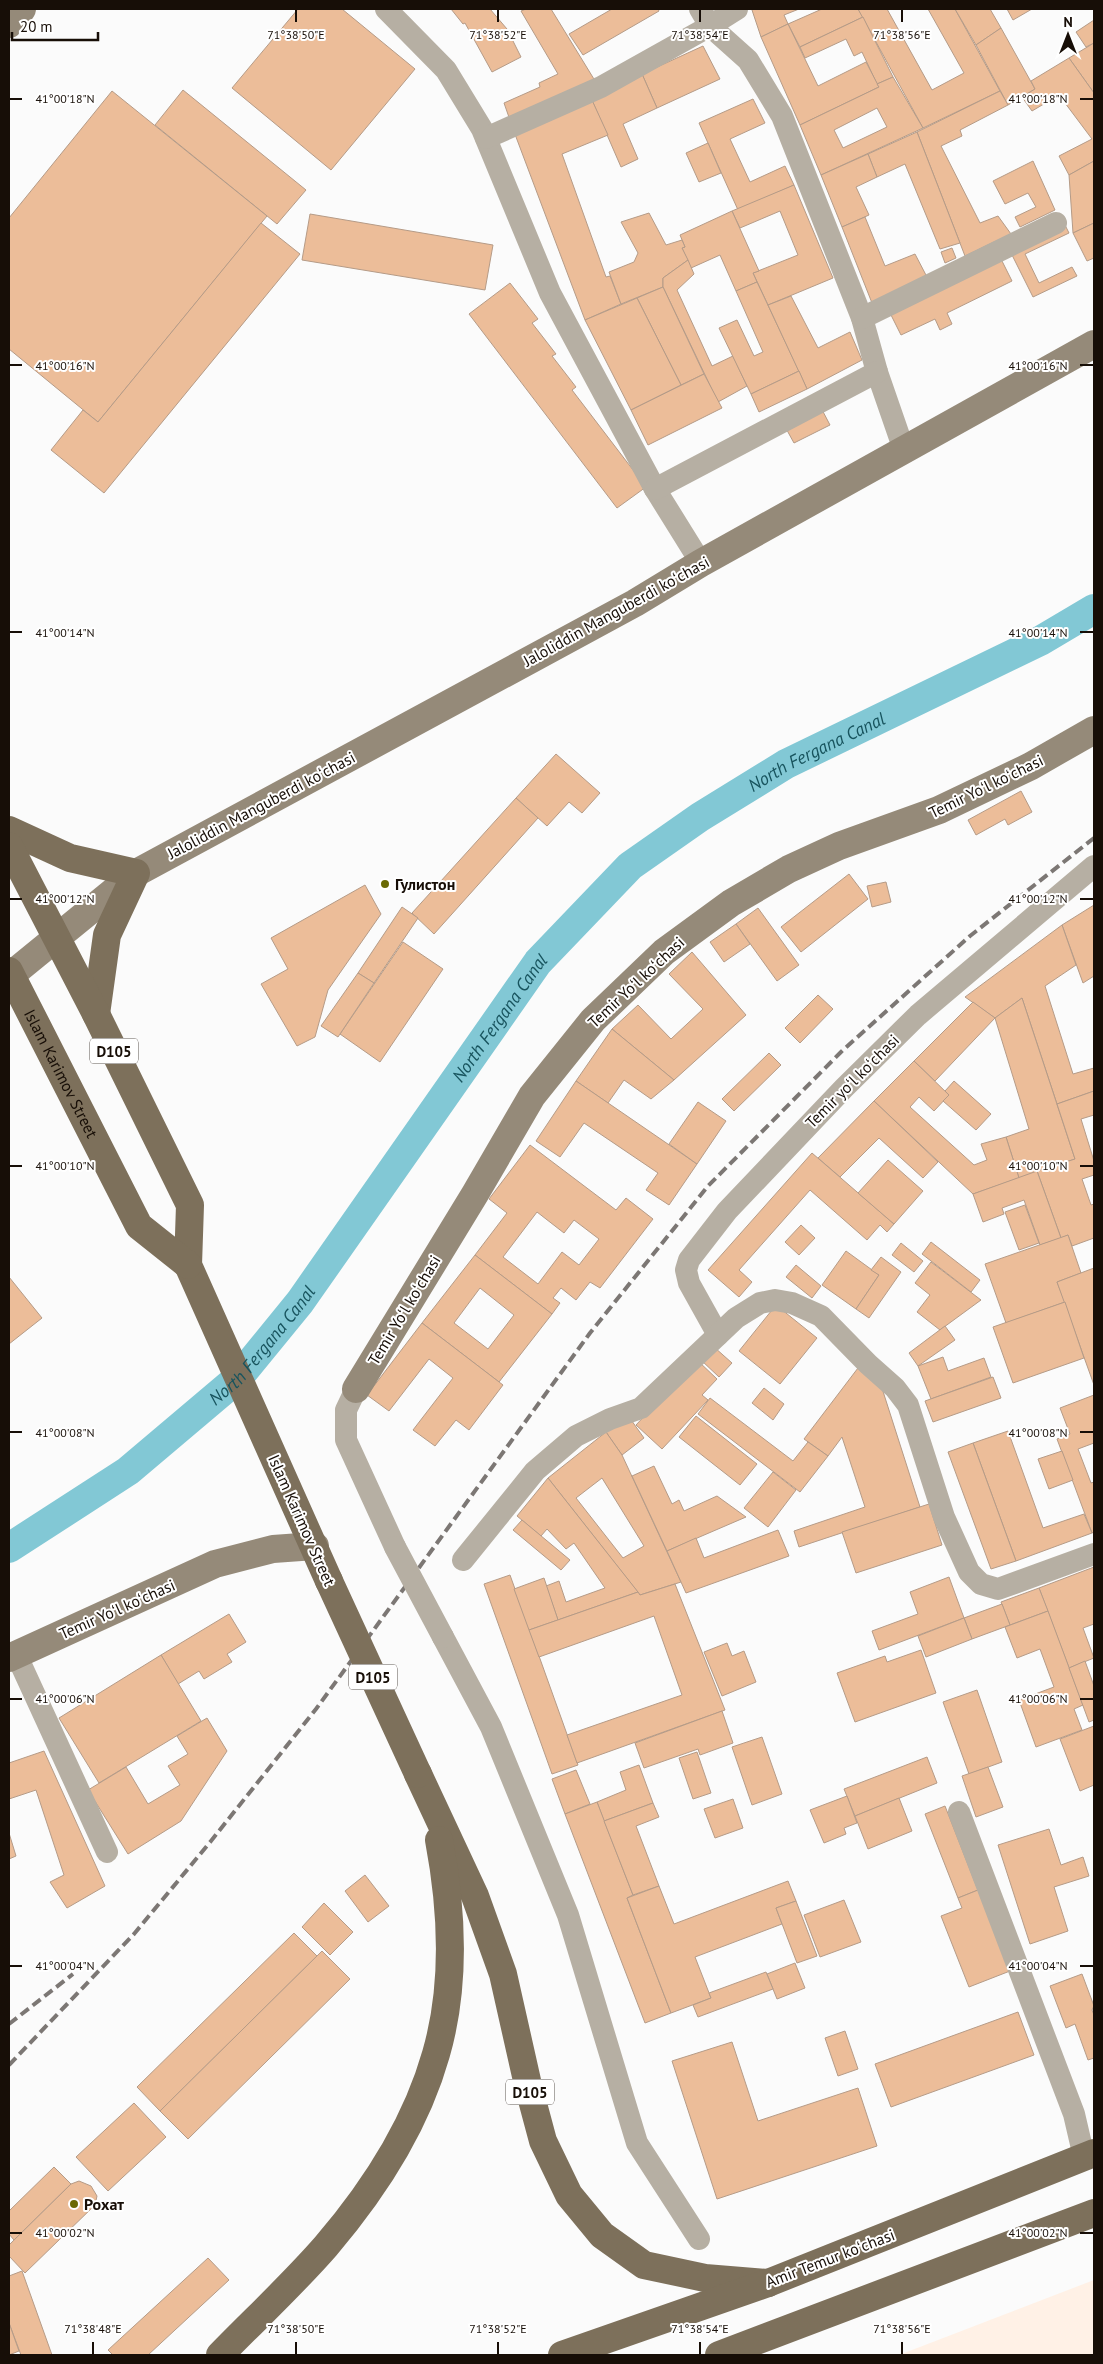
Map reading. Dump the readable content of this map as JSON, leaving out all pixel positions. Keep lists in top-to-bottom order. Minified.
{"streets":{"main road":["D105","Islam Karimov Street","Amir Temur koʻchasi"],"street":["Jaloliddin Manguberdi koʻchasi","Temir Yoʻl koʻchasi","Temir yoʻl koʻchasi"]},"crossings":[["Jaloliddin Manguberdi koʻchasi","Islam Karimov Street"],["Temir Yoʻl koʻchasi","Islam Karimov Street"],["D105","Islam Karimov Street"],["D105","Amir Temur koʻchasi"]],"water":["North Fergana Canal"],"places":["Гулистон","Рохат"],"scale_bar":"20 m","north":"top","coordinates":["71°38'50\"E","71°38'52\"E","71°38'54\"E","71°38'56\"E","41°00'18\"N","41°00'16\"N","41°00'14\"N","41°00'12\"N","41°00'10\"N","41°00'08\"N","41°00'06\"N","41°00'04\"N","41°00'02\"N","71°38'48\"E"]}
